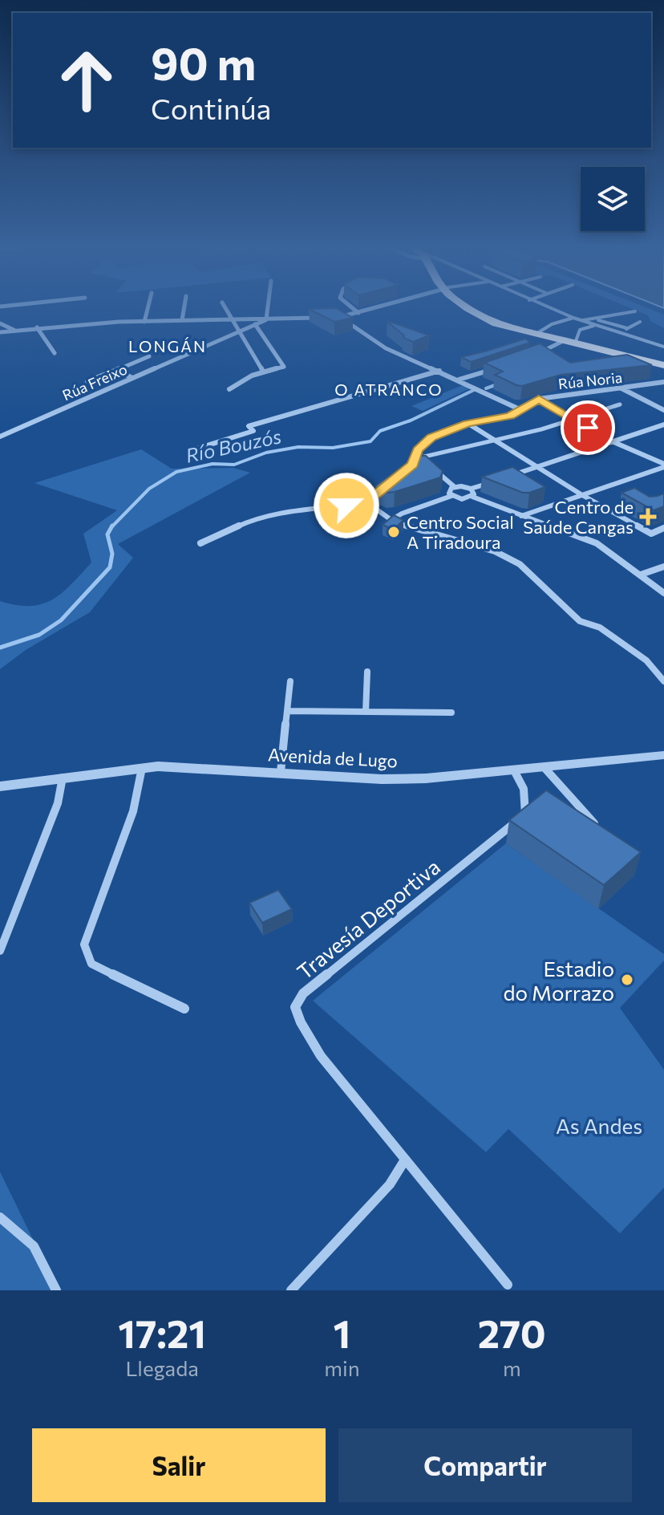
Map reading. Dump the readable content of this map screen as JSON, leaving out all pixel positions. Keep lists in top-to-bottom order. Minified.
{"streets":{"street":["Rúa Noria","Rúa Freixo","Avenida de Lugo","Travesía Deportiva"]},"crossings":[["Avenida de Lugo","Travesía Deportiva"]],"districts":["LONGÁN","O ATRANCO"],"water":["Río Bouzós"],"parks":["As Andes"],"places":{"health":["Centro de Saúde Cangas"],"other":["Centro Social A Tiradoura","Estadio do Morrazo"]},"page":{"turn":["90 m","Continúa"],"eta":["17:21","Llegada","1","min","270","m"],"buttons":["Salir","Compartir"]}}
